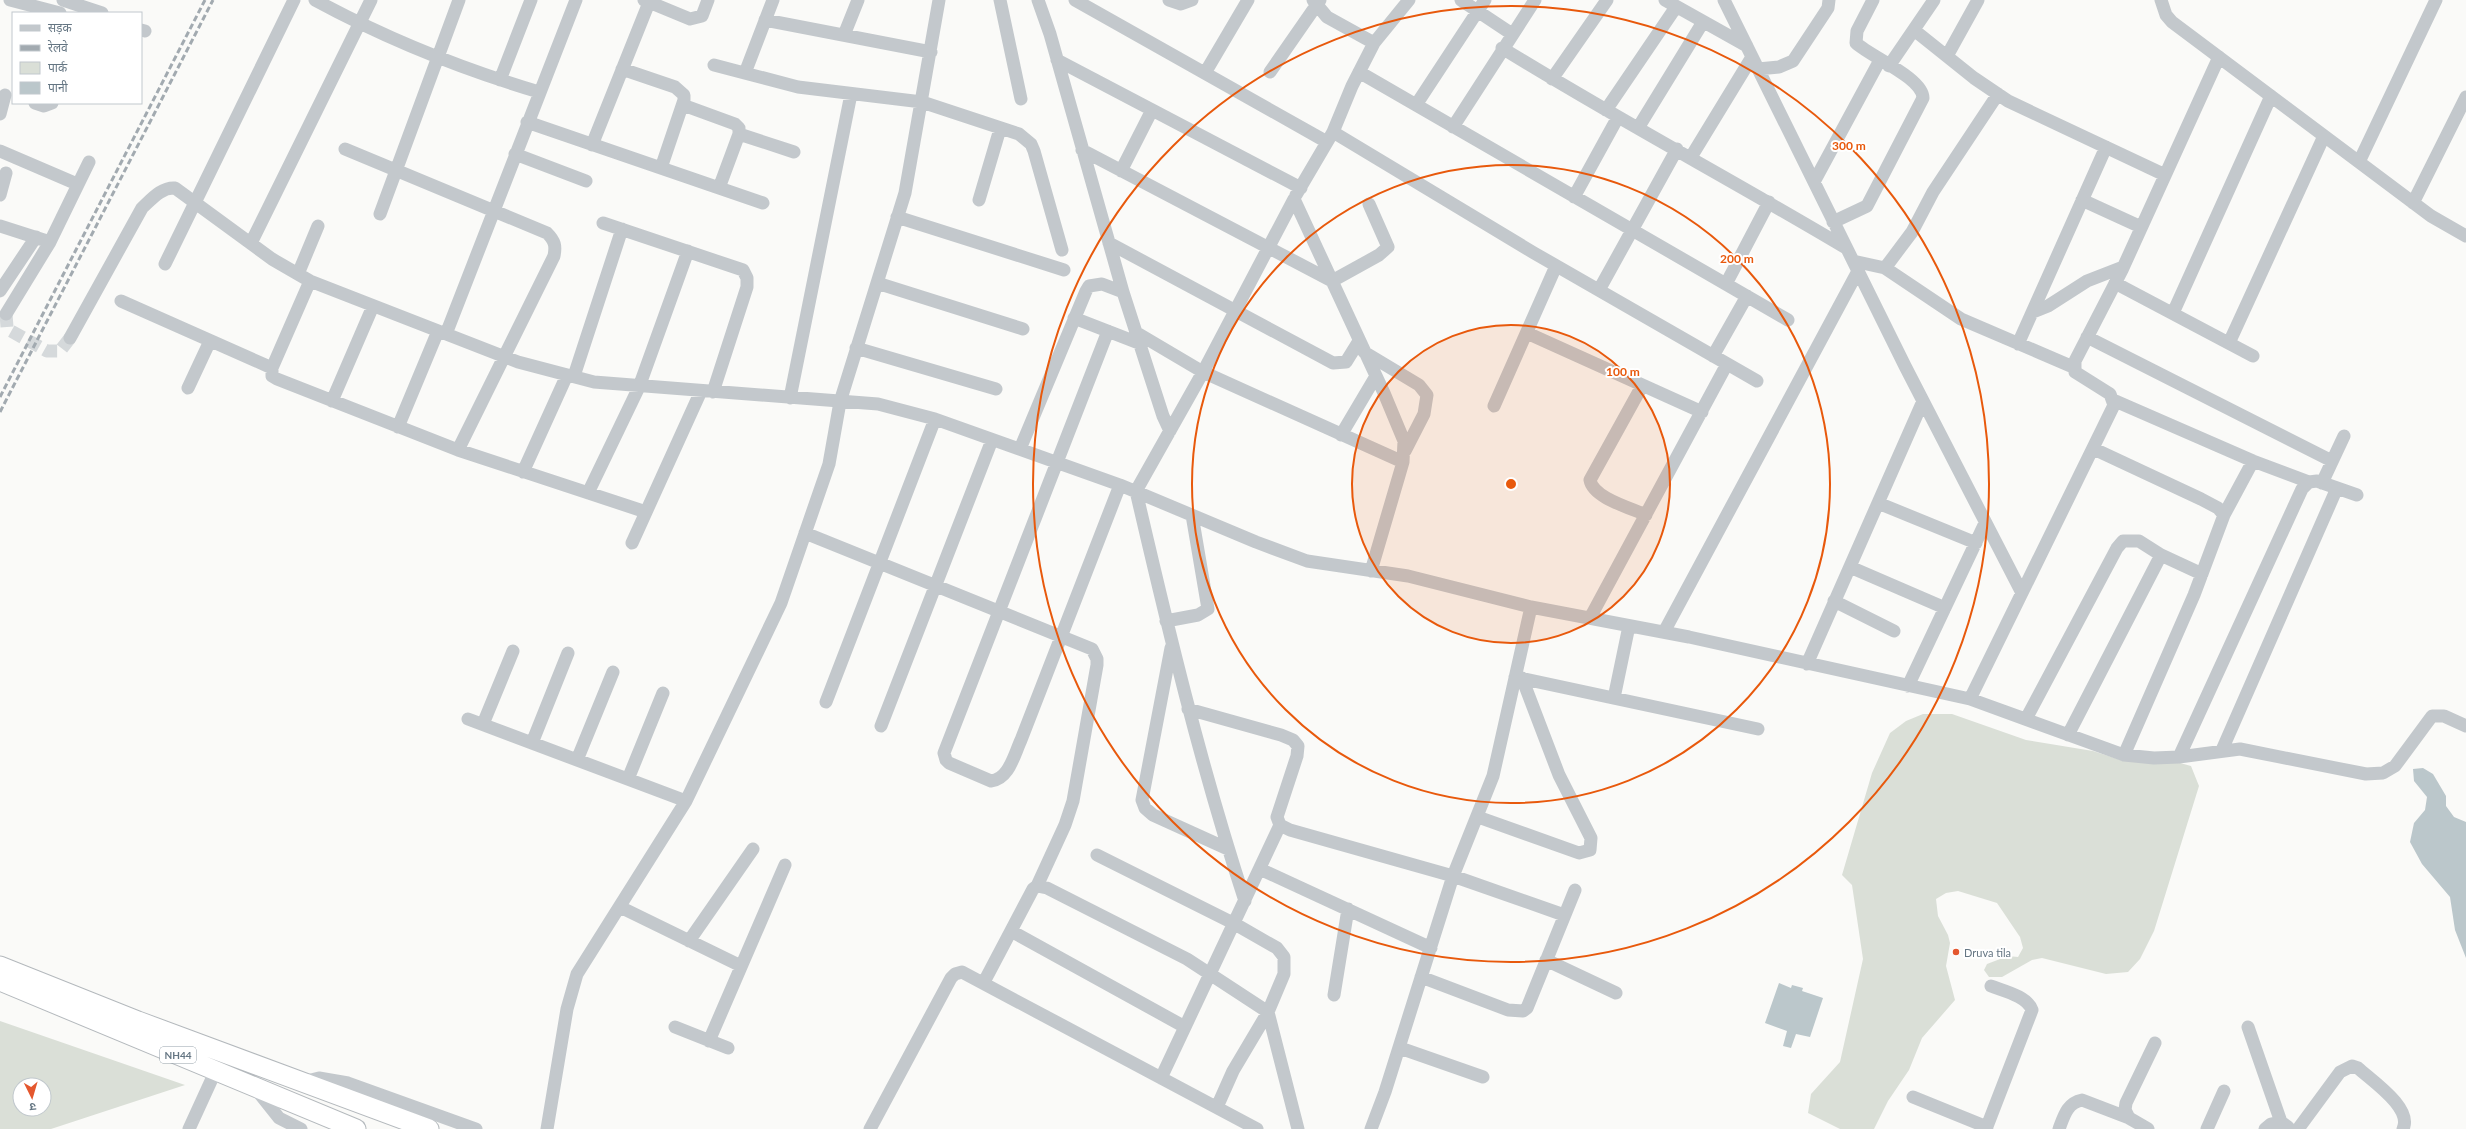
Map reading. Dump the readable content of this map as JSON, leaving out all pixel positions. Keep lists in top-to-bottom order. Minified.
{"streets":{"highway":["NH44"]},"places":["Druva tila"],"legend":["सड़क","रेलवे","पार्क","पानी"],"north":"bottom","rings":["300 m","200 m","100 m"]}
